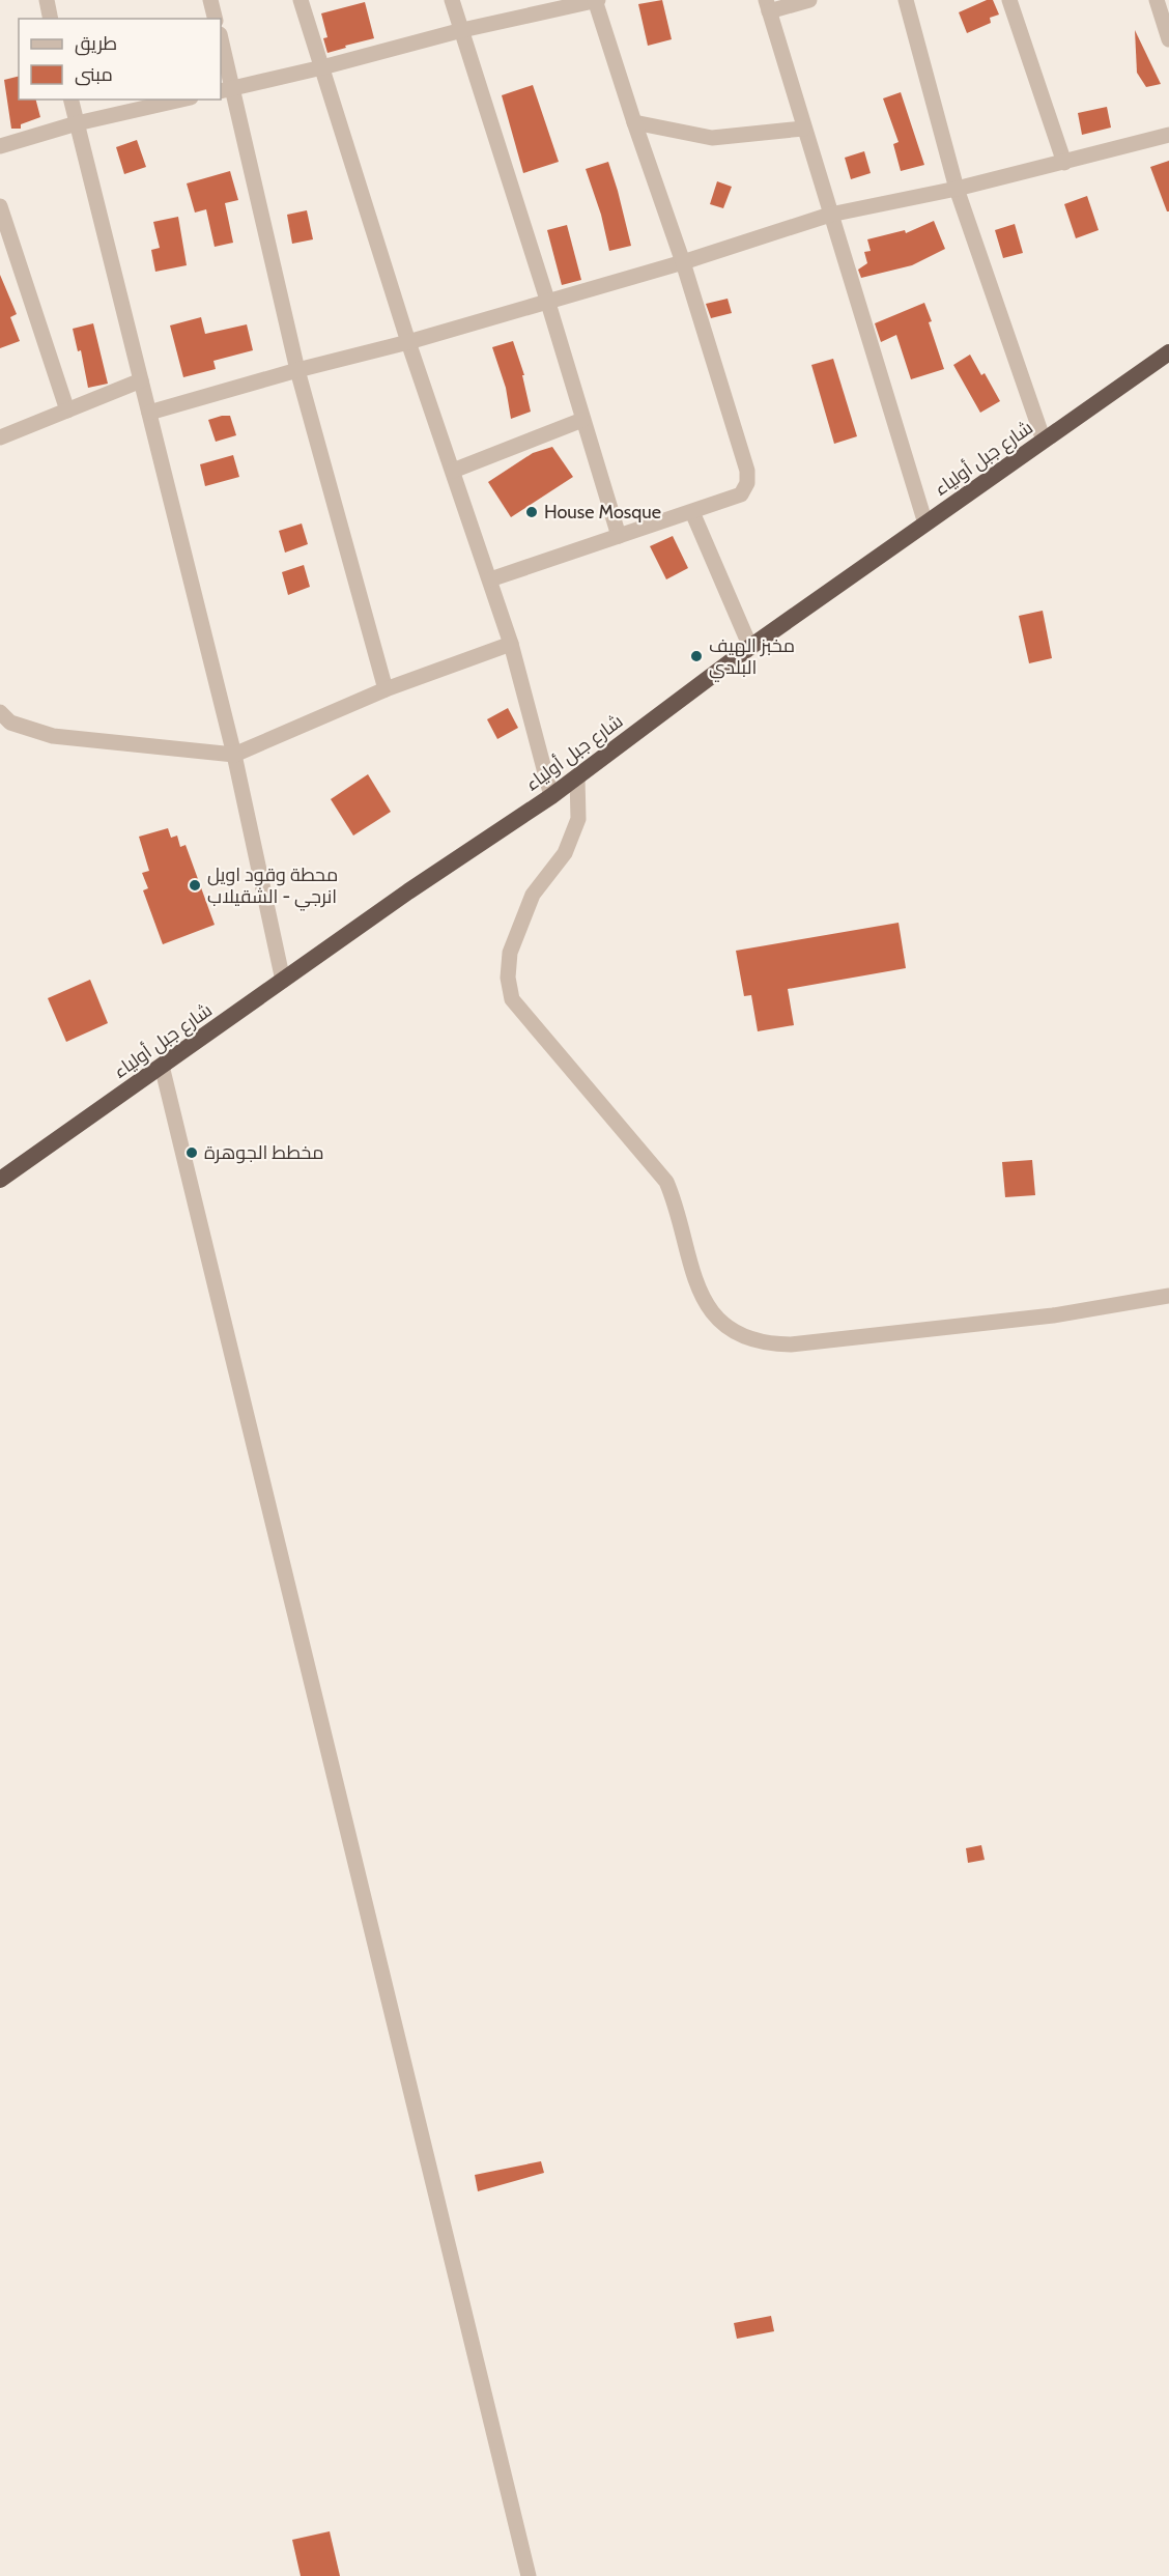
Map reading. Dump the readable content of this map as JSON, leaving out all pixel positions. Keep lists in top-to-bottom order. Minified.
{"streets":{"highway":["شارع جبل أولياء"]},"places":["House Mosque","مخبز الهيف البلدي","محطة وقود اويل انرجي - الشقيلاب","مخطط الجوهرة"],"legend":["طريق","مبنى"]}
